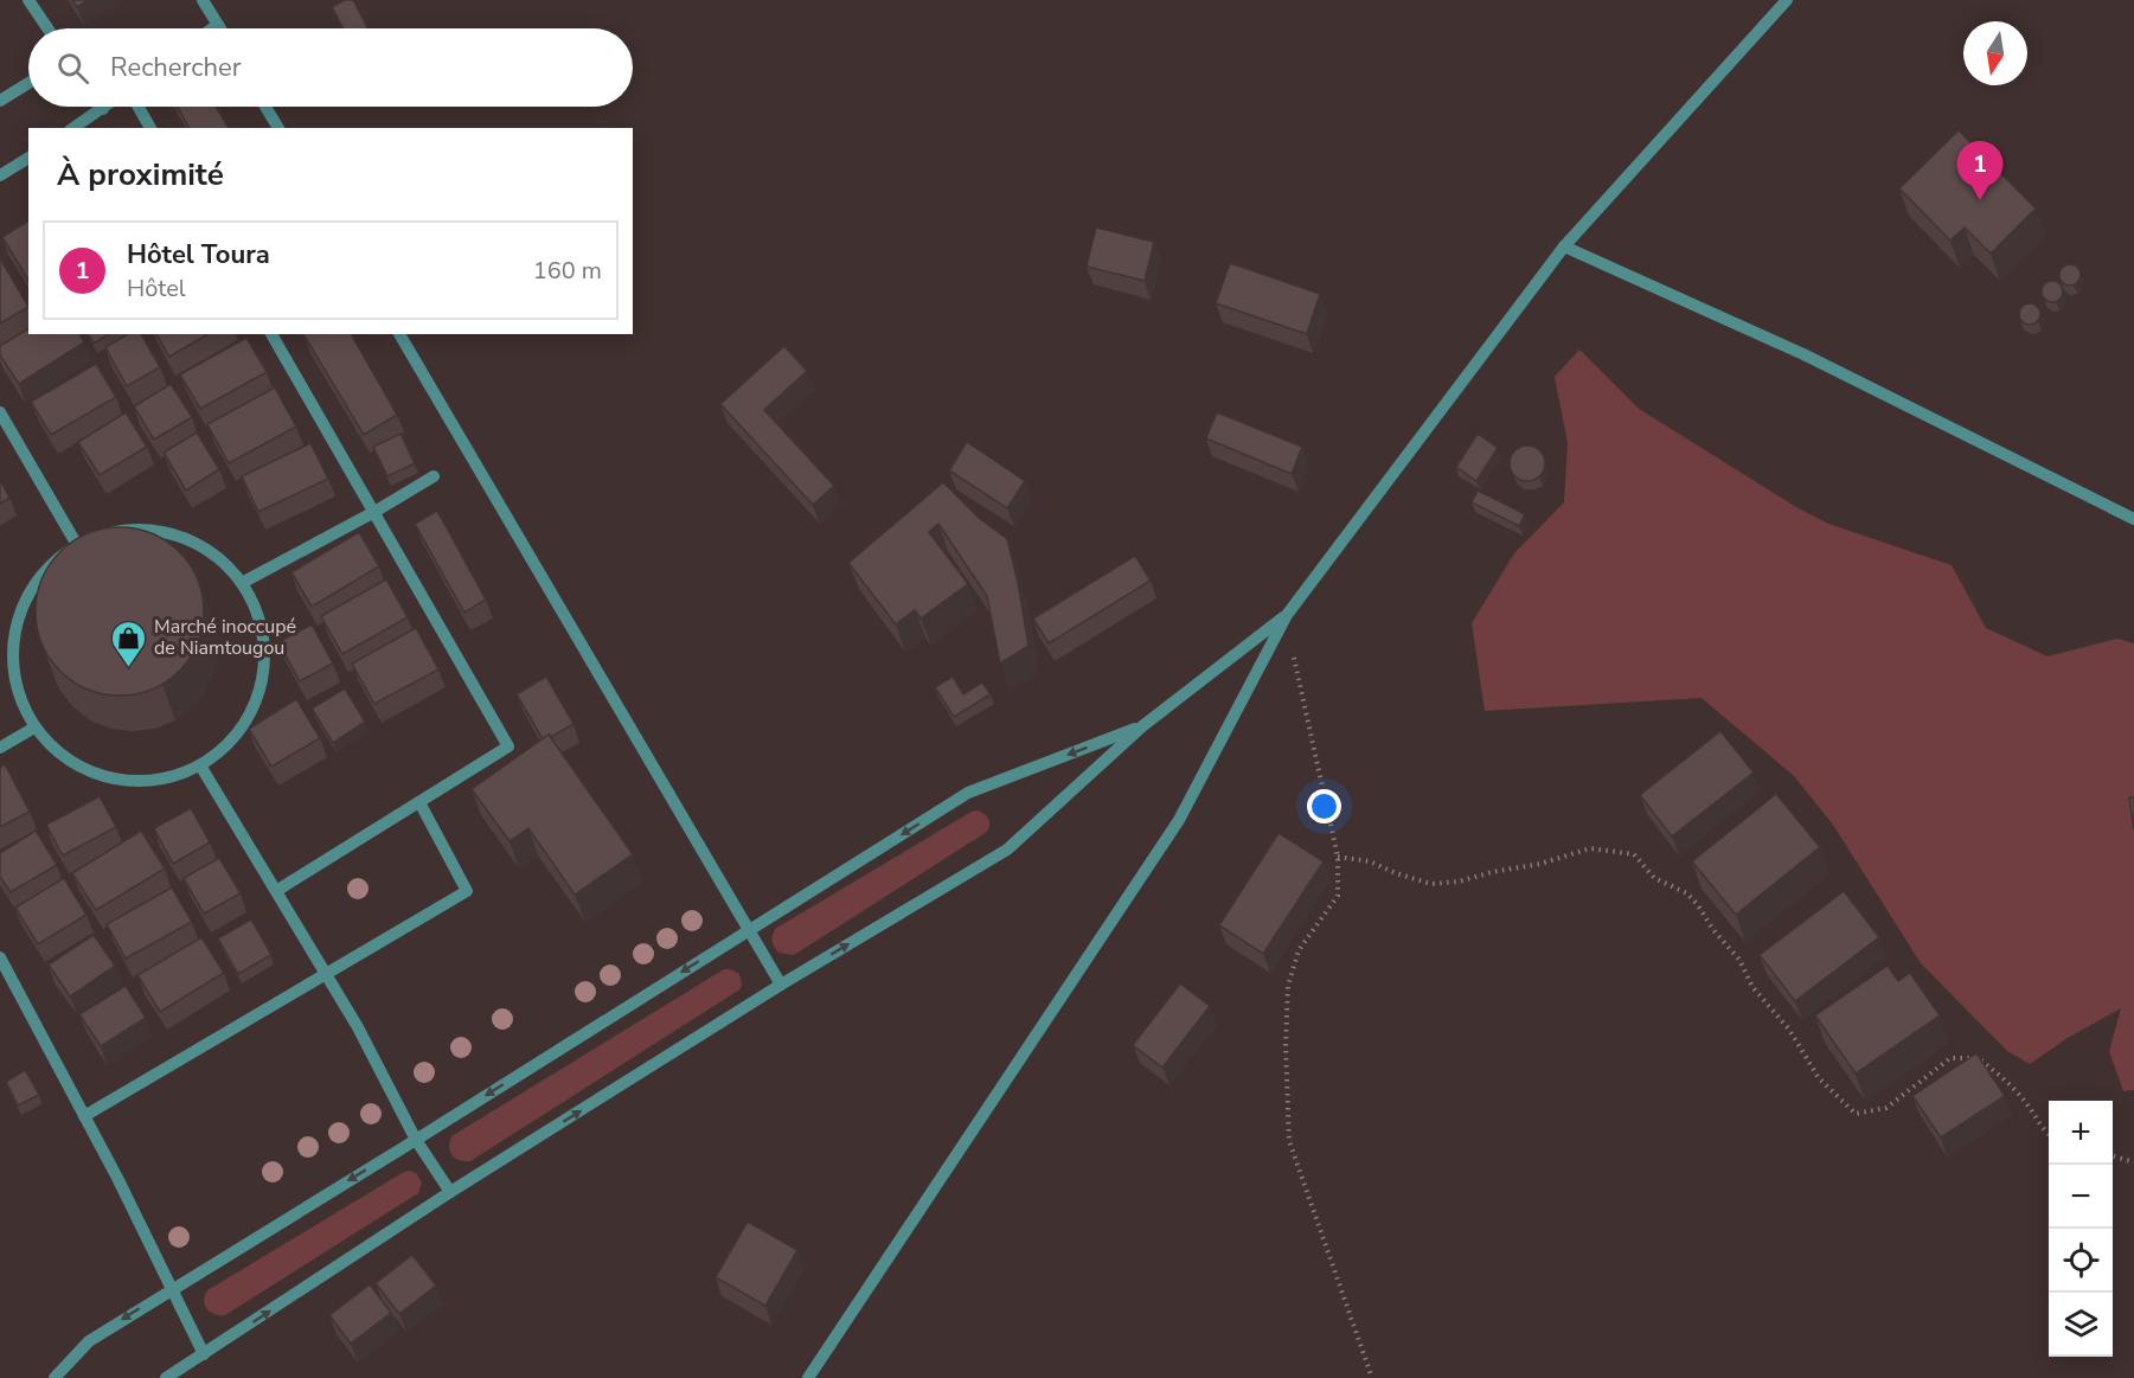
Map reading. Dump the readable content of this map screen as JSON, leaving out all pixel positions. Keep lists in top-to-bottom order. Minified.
{"places":{"shop":["Marché inoccupé de Niamtougou"]},"north":"bottom","page":{"search":"Rechercher","heading":"À proximité","pins":"1","list":[{"mark":"1","name":"Hôtel Toura","note":"Hôtel","value":"160 m"}],"map_buttons":["+","−"]}}
